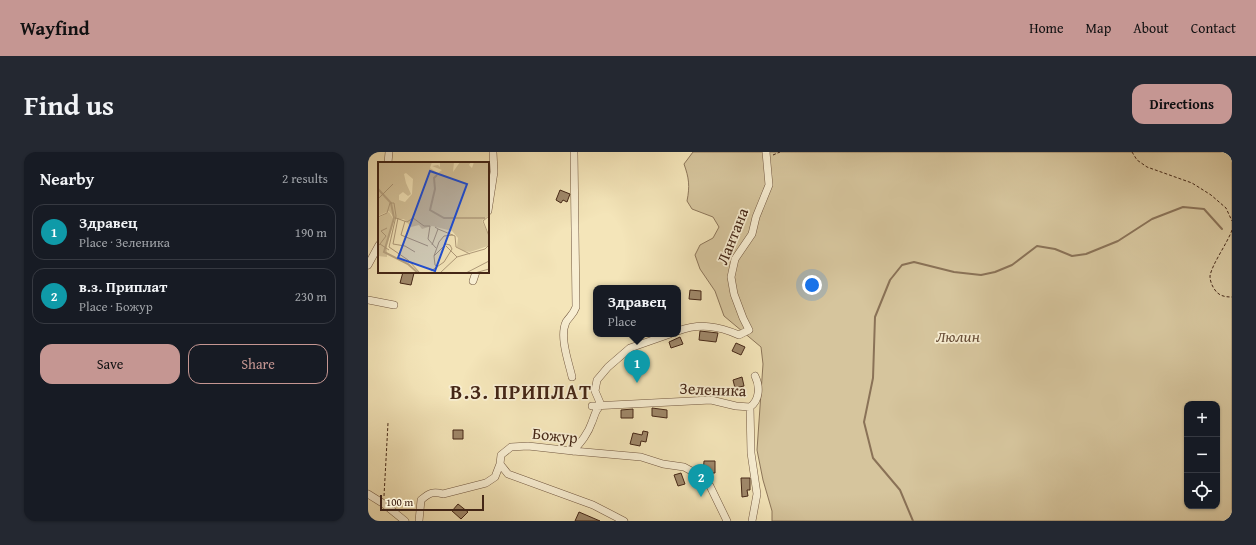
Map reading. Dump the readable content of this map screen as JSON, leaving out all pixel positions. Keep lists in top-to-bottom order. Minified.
{"streets":{"street":["Лантана","Зеленика","Божур"]},"districts":["В.З. ПРИПЛАТ"],"parks":["Люлин"],"scale_bar":"100 m","page":{"header":"Wayfind","nav":["Home","Map","About","Contact"],"title":"Find us","buttons":["Directions",["Save","Share"]],"heading":["Nearby","2 results"],"list":[{"mark":"1","name":"Здравец","note":"Place · Зеленика","value":"190 m"},{"mark":"2","name":"в.з. Приплат","note":"Place · Божур","value":"230 m"}],"popup":["Здравец","Place"],"pins":["1","2"],"map_buttons":["+","−"],"scale":"100 m"}}
